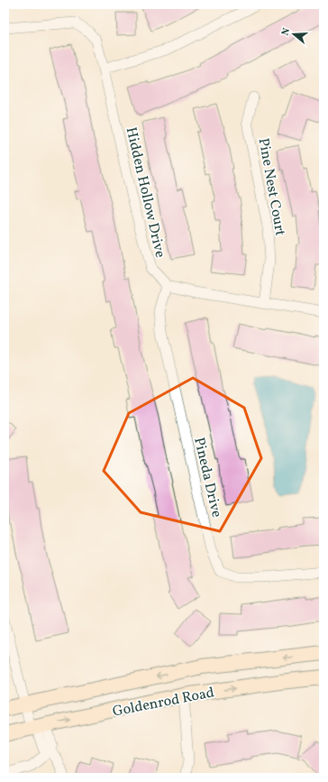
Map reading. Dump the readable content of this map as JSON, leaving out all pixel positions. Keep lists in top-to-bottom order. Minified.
{"streets":{"main road":["Goldenrod Road"],"street":["Pine Nest Court","Hidden Hollow Drive","Pineda Drive"]},"crossings":[["Hidden Hollow Drive","Pineda Drive"]],"north":"left"}
